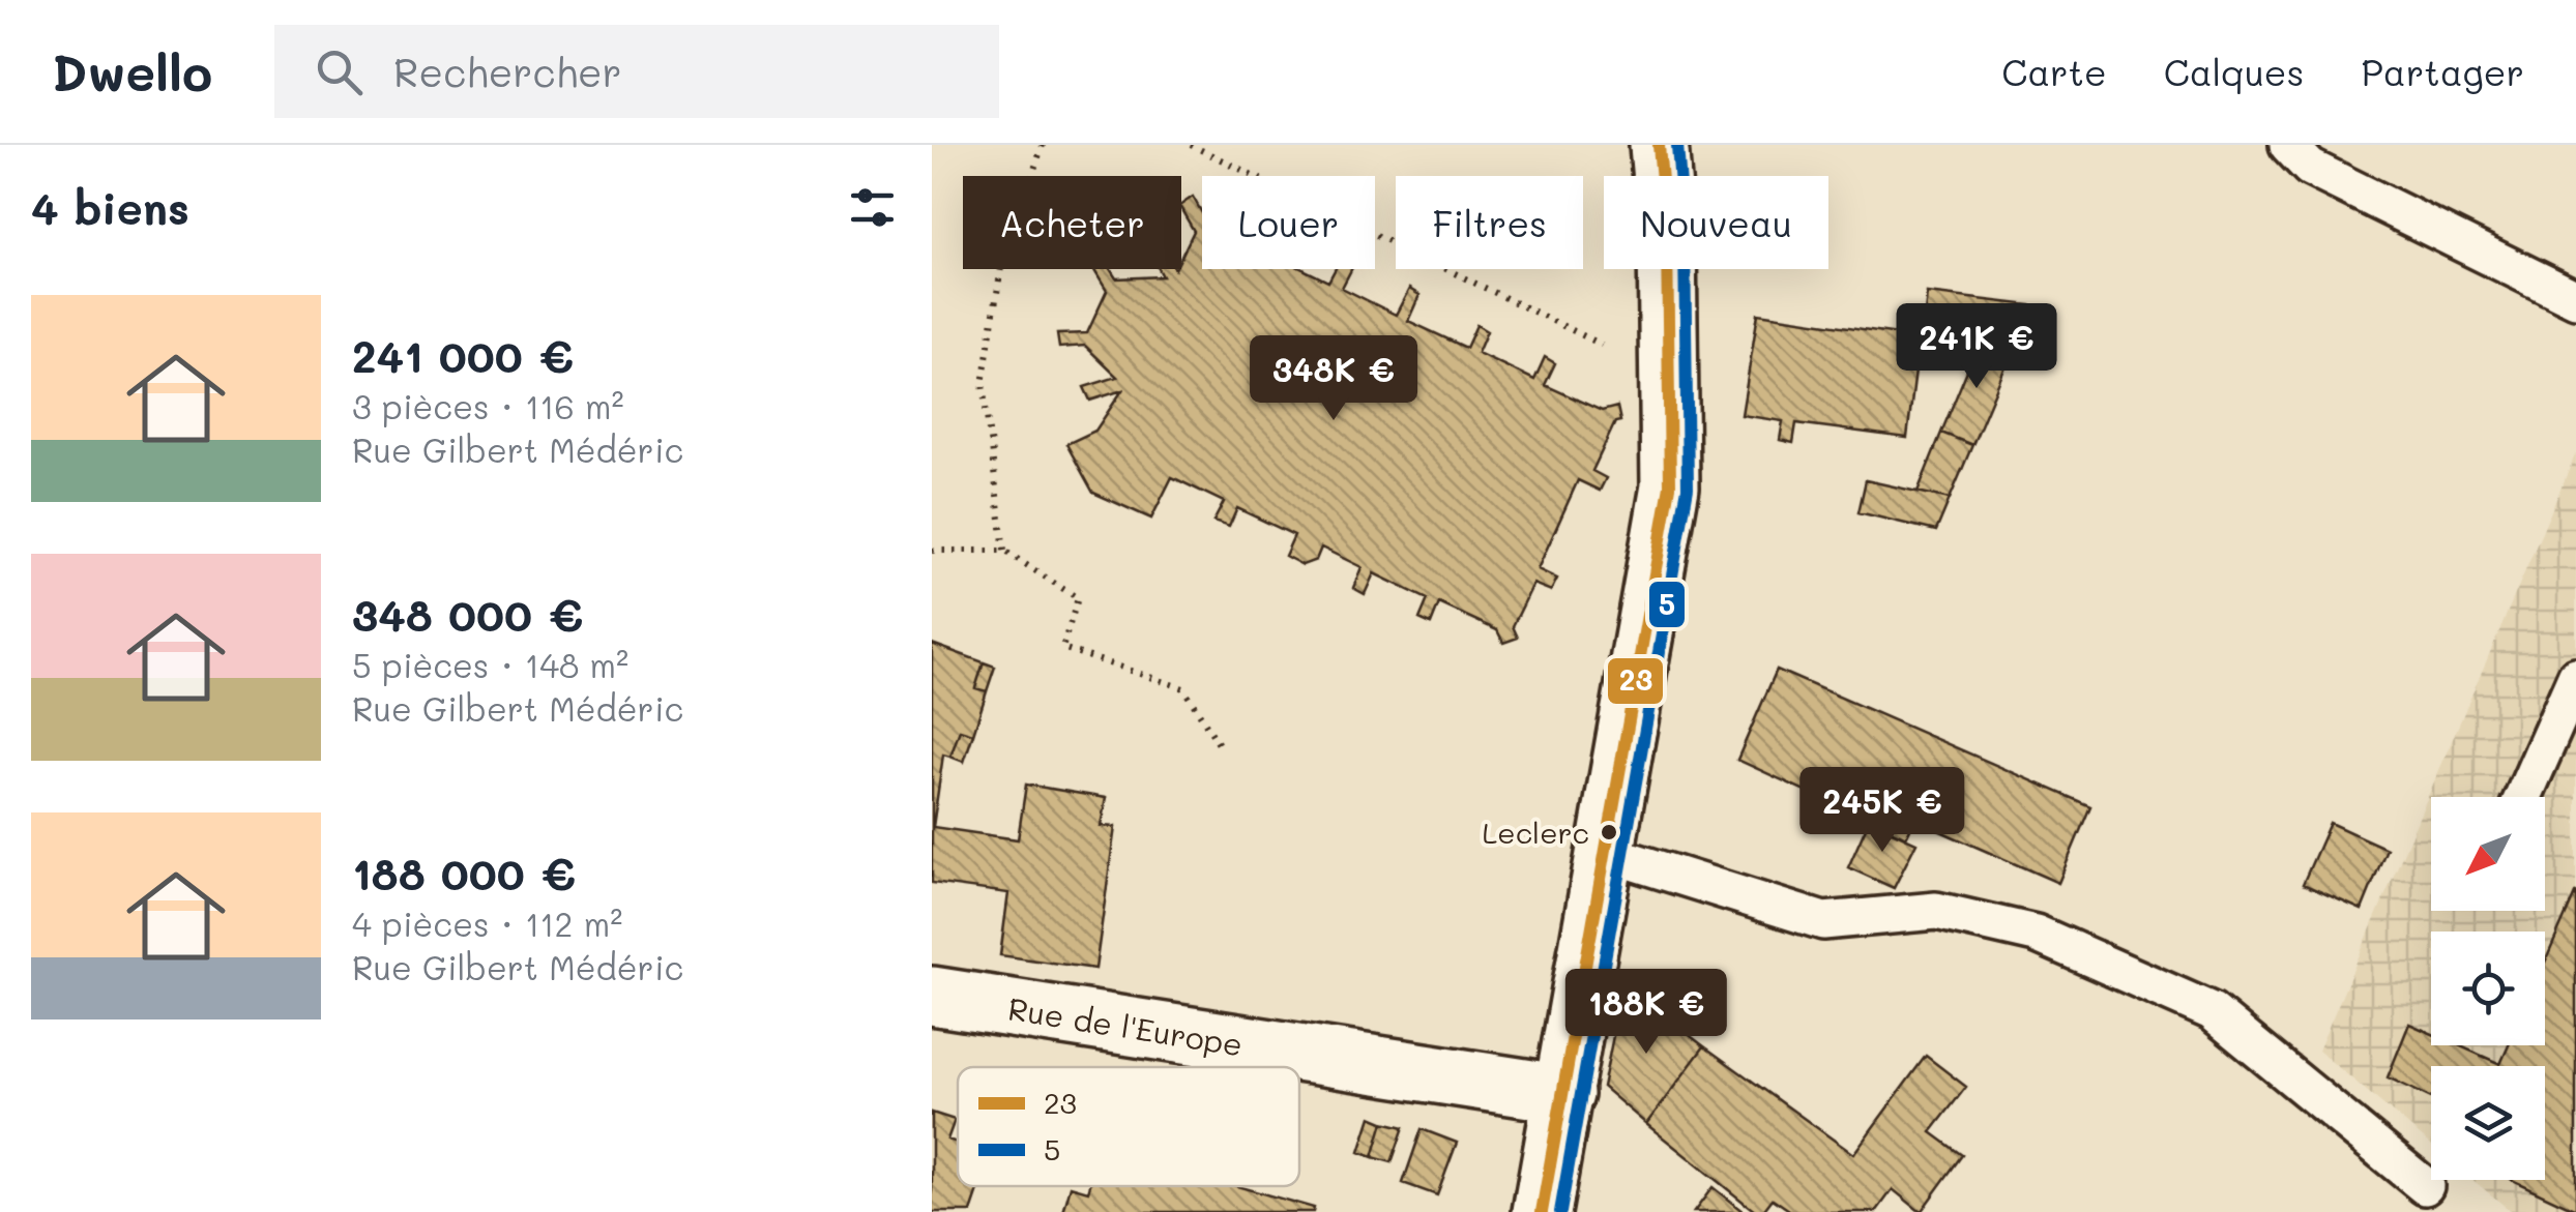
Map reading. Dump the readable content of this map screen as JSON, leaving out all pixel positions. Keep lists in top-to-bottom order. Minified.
{"streets":{"street":["Rue de l'Europe"]},"places":["Leclerc"],"lines":["transit line 23","transit line 5"],"legend":["23","5"],"north":"bottom left","page":{"header":"Dwello","search":"Rechercher","nav":["Carte","Calques","Partager"],"heading":"4 biens","chip":["Acheter","Louer","Filtres","Nouveau"],"list":[{"name":"241 000 €","note":"3 pièces · 116 m² · Rue Gilbert Médéric"},{"name":"348 000 €","note":"5 pièces · 148 m² · Rue Gilbert Médéric"},{"name":"188 000 €","note":"4 pièces · 112 m² · Rue Gilbert Médéric"}],"price":["241K €","348K €","245K €","188K €"]}}
